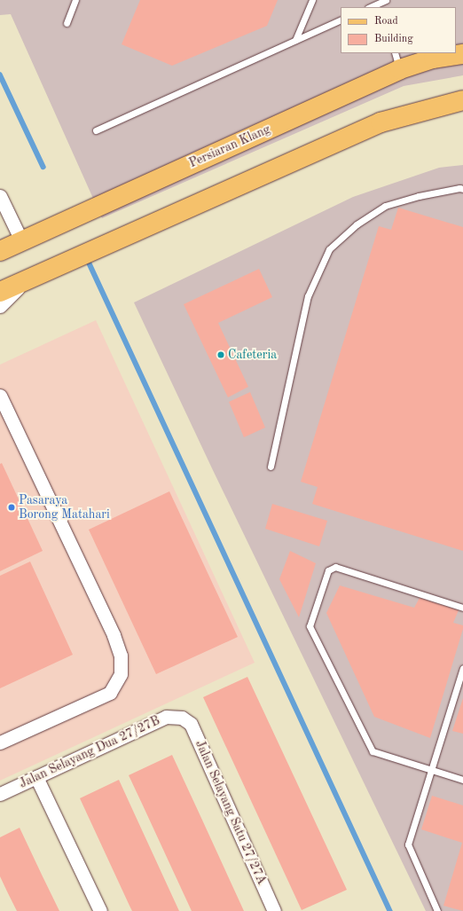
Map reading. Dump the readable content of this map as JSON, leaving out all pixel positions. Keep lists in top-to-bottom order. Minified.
{"streets":{"main road":["Persiaran Klang"],"street":["Jalan Selayang Dua 27/27B","Jalan Selayang Satu 27/27A"]},"crossings":[["Jalan Selayang Dua 27/27B","Jalan Selayang Satu 27/27A"]],"places":["Cafeteria","Pasaraya Borong Matahari"],"legend":["Road","Building"]}
